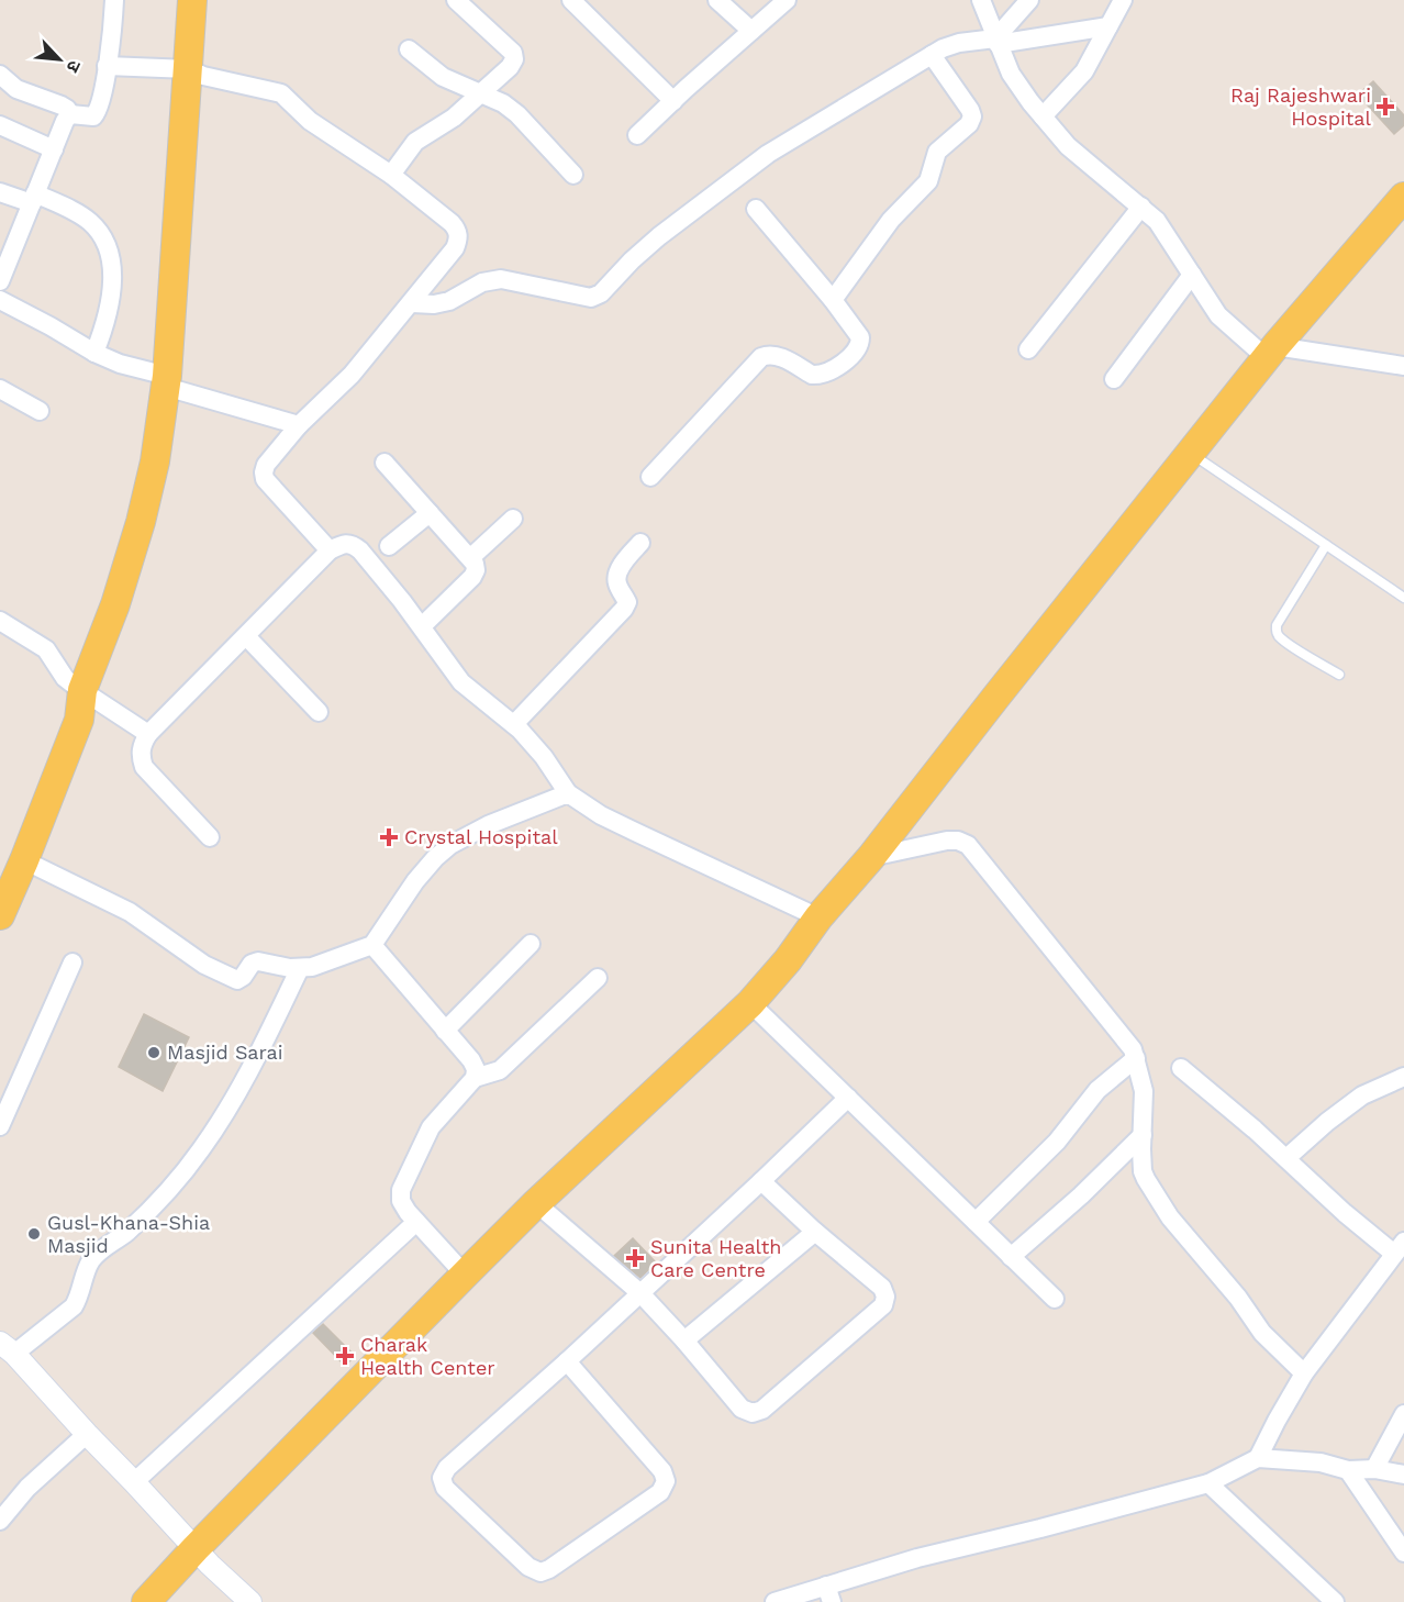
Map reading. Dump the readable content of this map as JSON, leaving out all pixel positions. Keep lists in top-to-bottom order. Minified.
{"places":{"health":["Raj Rajeshwari Hospital","Crystal Hospital","Sunita Health Care Centre","Charak Health Center"],"other":["Masjid Sarai","Gusl-Khana-Shia Masjid"]},"north":"bottom right"}
